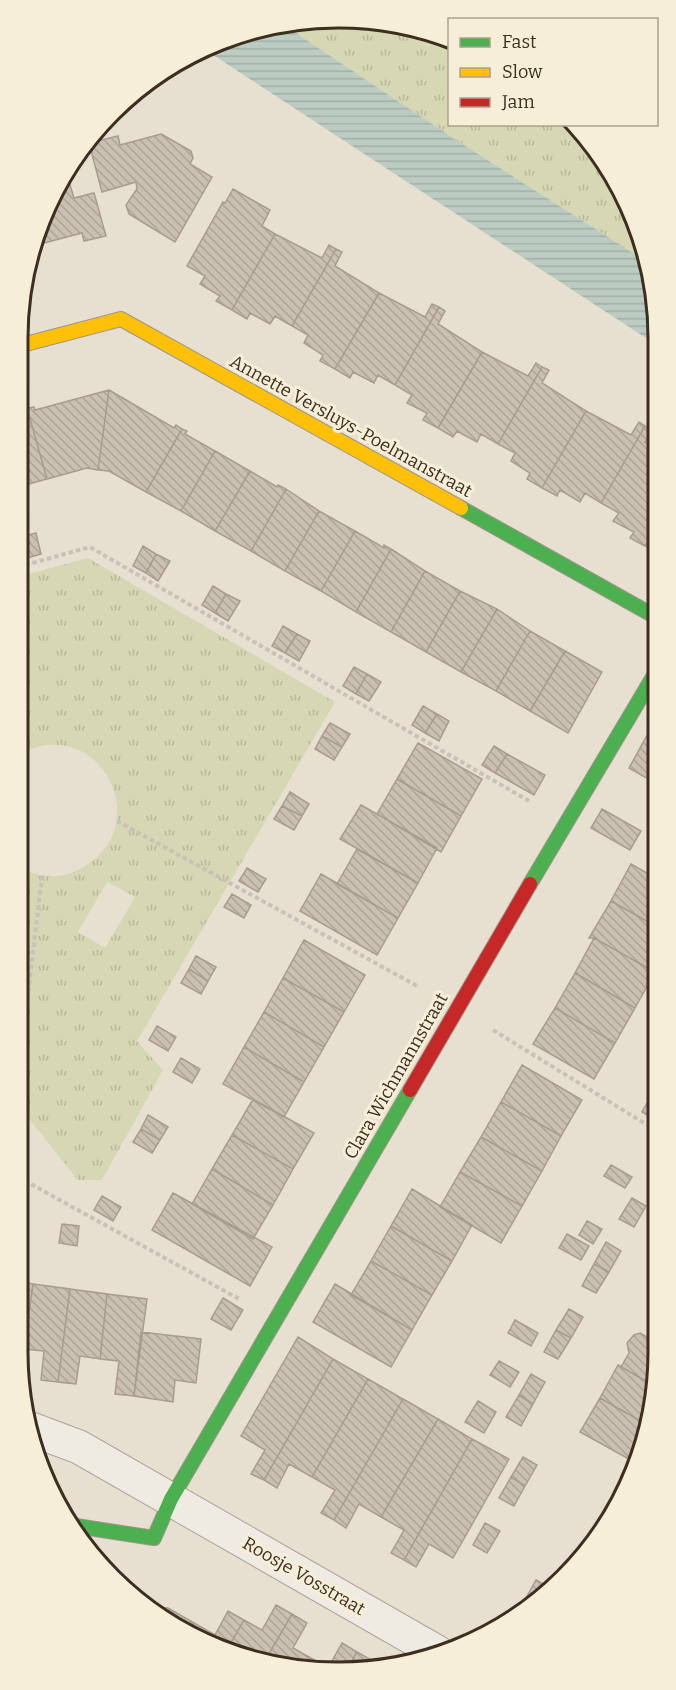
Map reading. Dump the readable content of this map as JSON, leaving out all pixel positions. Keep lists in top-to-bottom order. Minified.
{"streets":{"street":["Annette Versluys-Poelmanstraat","Clara Wichmannstraat","Roosje Vosstraat"]},"crossings":[["Clara Wichmannstraat","Roosje Vosstraat"]],"legend":["Fast","Slow","Jam"]}
